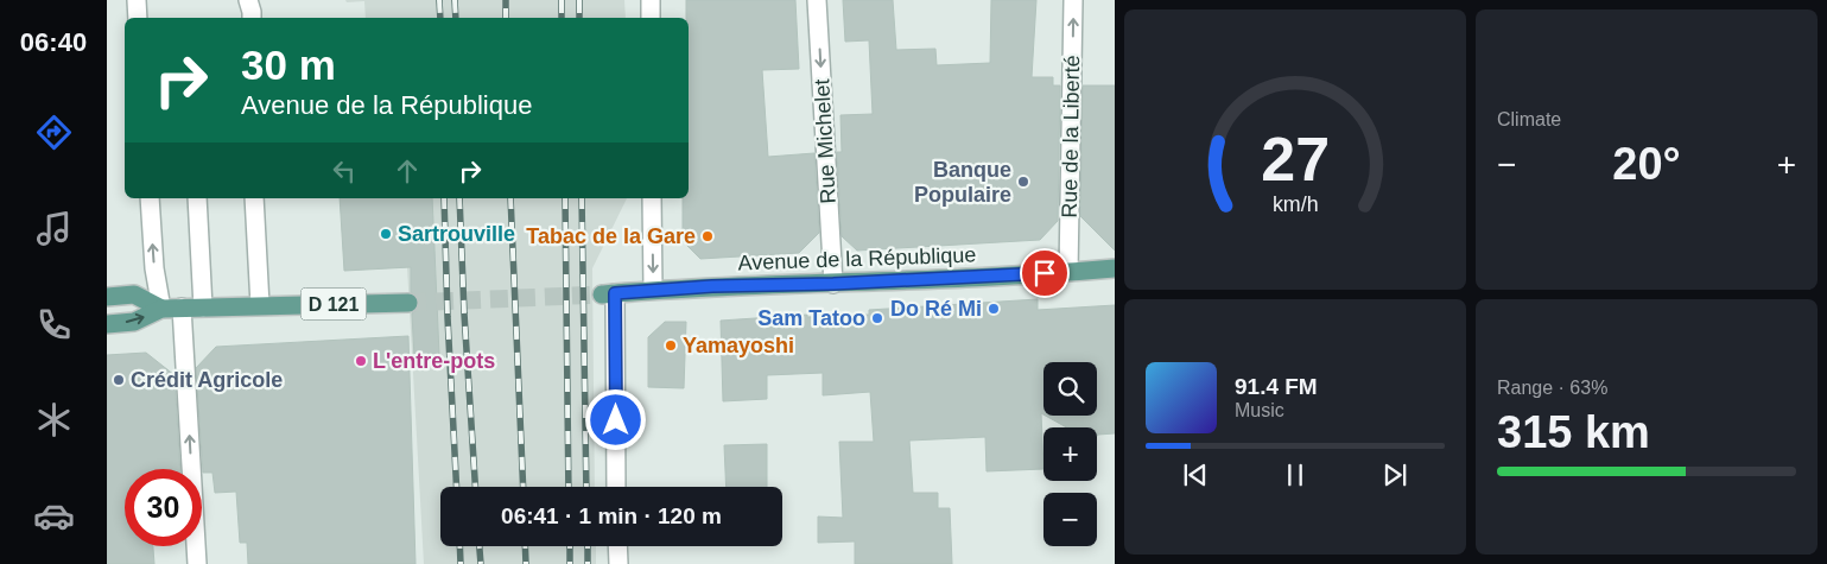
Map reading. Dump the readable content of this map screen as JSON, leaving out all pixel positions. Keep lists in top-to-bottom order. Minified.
{"streets":{"main road":["Avenue de la République","D 121"],"street":["Rue de la Liberté","Rue Michelet"]},"crossings":[["Rue de la Liberté","Avenue de la République"],["Rue Michelet","Avenue de la République"]],"one_way":["Rue de la Liberté","Rue Michelet"],"places":["Banque Populaire","Sartrouville","Tabac de la Gare","Do Ré Mi","Sam Tatoo","Yamayoshi","L'entre-pots","Crédit Agricole"],"page":{"tabs":"06:40","tile":["Climate",["Range · 63%","315 km"]],"turn":["30 m","Avenue de la République"],"heat":["−","20°","+"],"map_buttons":["+","−"],"song":["91.4 FM","Music"],"limit":"30","trip":"06:41 · 1 min · 120 m","gauge":["27","km/h"]}}
